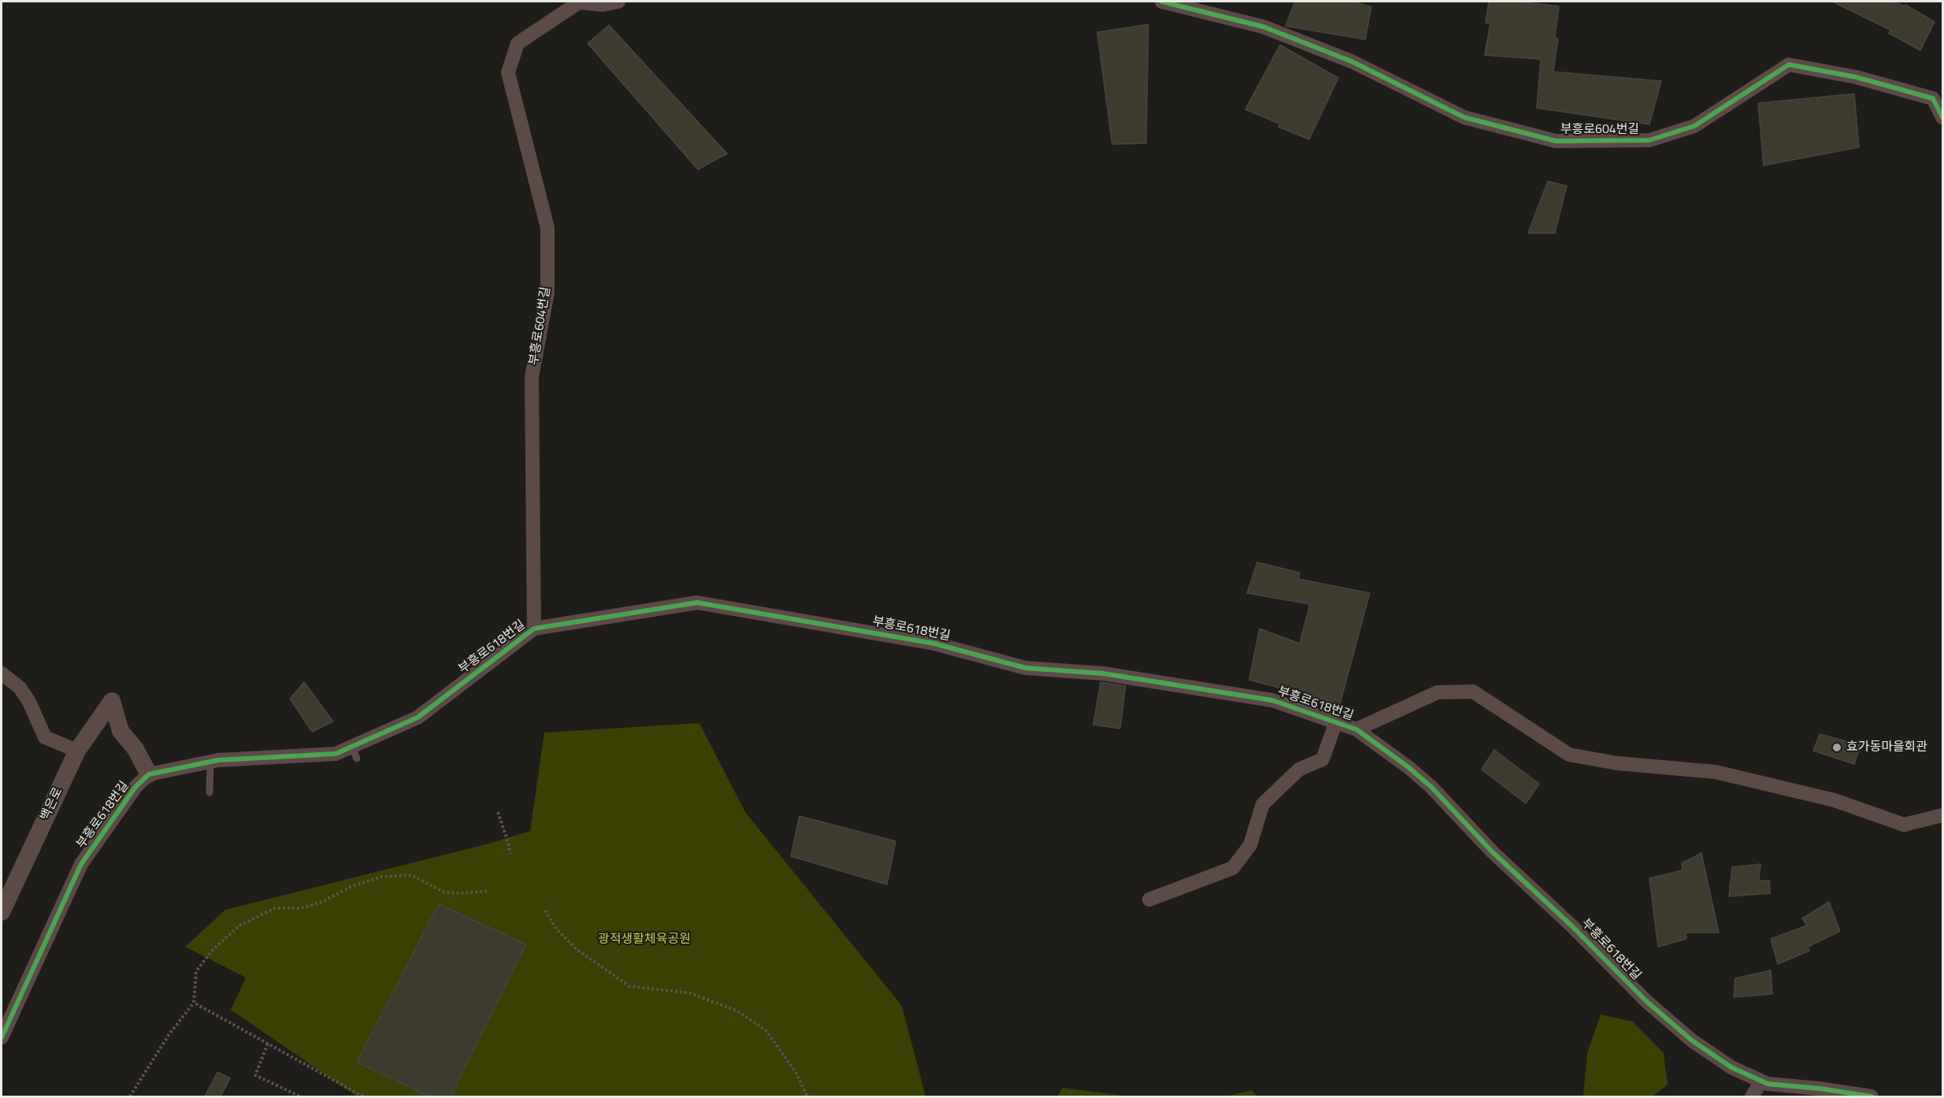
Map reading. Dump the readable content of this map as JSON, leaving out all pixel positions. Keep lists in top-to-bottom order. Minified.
{"streets":{"street":["부흥로604번길","부흥로618번길","백은로"]},"crossings":[["부흥로604번길","부흥로618번길"],["부흥로618번길","백은로"]],"parks":["광적생활체육공원"],"places":["효가동마을회관"]}
